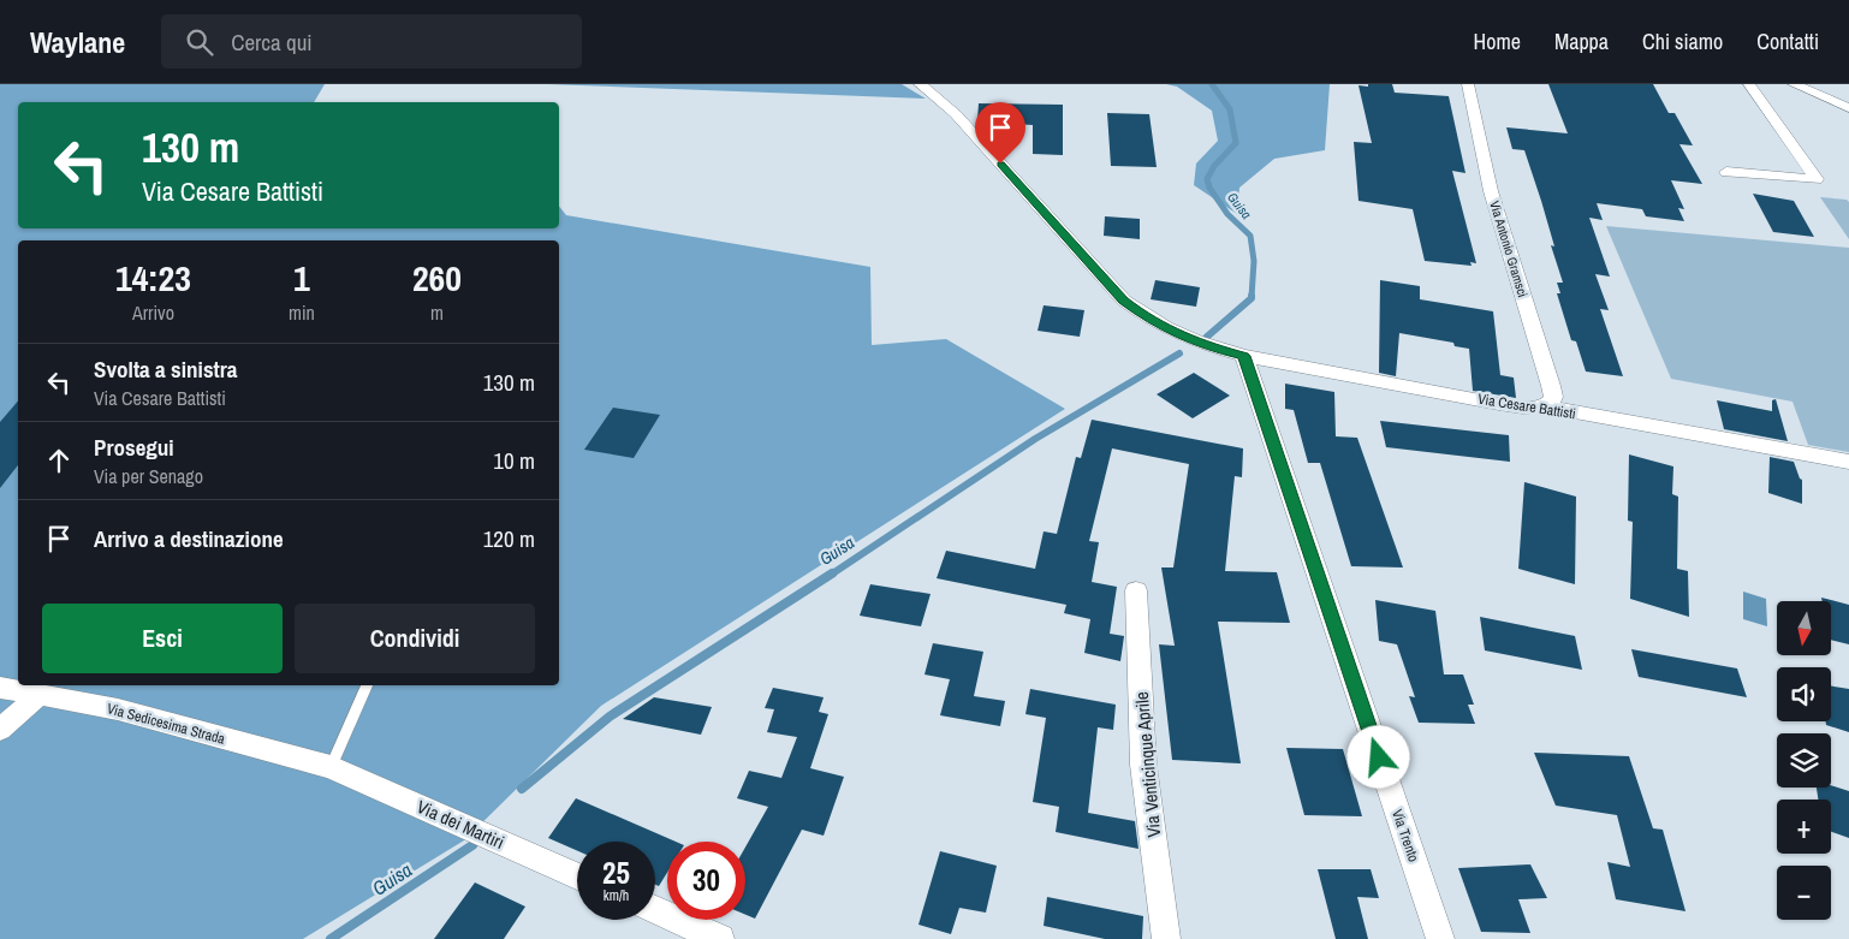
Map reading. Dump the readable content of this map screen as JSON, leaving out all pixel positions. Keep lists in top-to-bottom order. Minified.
{"streets":{"street":["Via Antonio Gramsci","Via Cesare Battisti","Via Sedicesima Strada","Via Venticinque Aprile","Via dei Martiri","Via Trento"]},"crossings":[["Via Antonio Gramsci","Via Cesare Battisti"],["Via Cesare Battisti","Via Trento"],["Via Sedicesima Strada","Via dei Martiri"]],"water":["Guisa"],"north":"bottom","page":{"header":"Waylane","search":"Cerca qui","nav":["Home","Mappa","Chi siamo","Contatti"],"turn":["130 m","Via Cesare Battisti"],"eta":["14:23","Arrivo","1","min","260","m"],"list":[{"name":"Svolta a sinistra","note":"Via Cesare Battisti","value":"130 m"},{"name":"Prosegui","note":"Via per Senago","value":"10 m"},{"name":"Arrivo a destinazione","value":"120 m"}],"buttons":["Esci","Condividi"],"map_buttons":["+","−"],"speed":"25 km/h","limit":"30"}}
